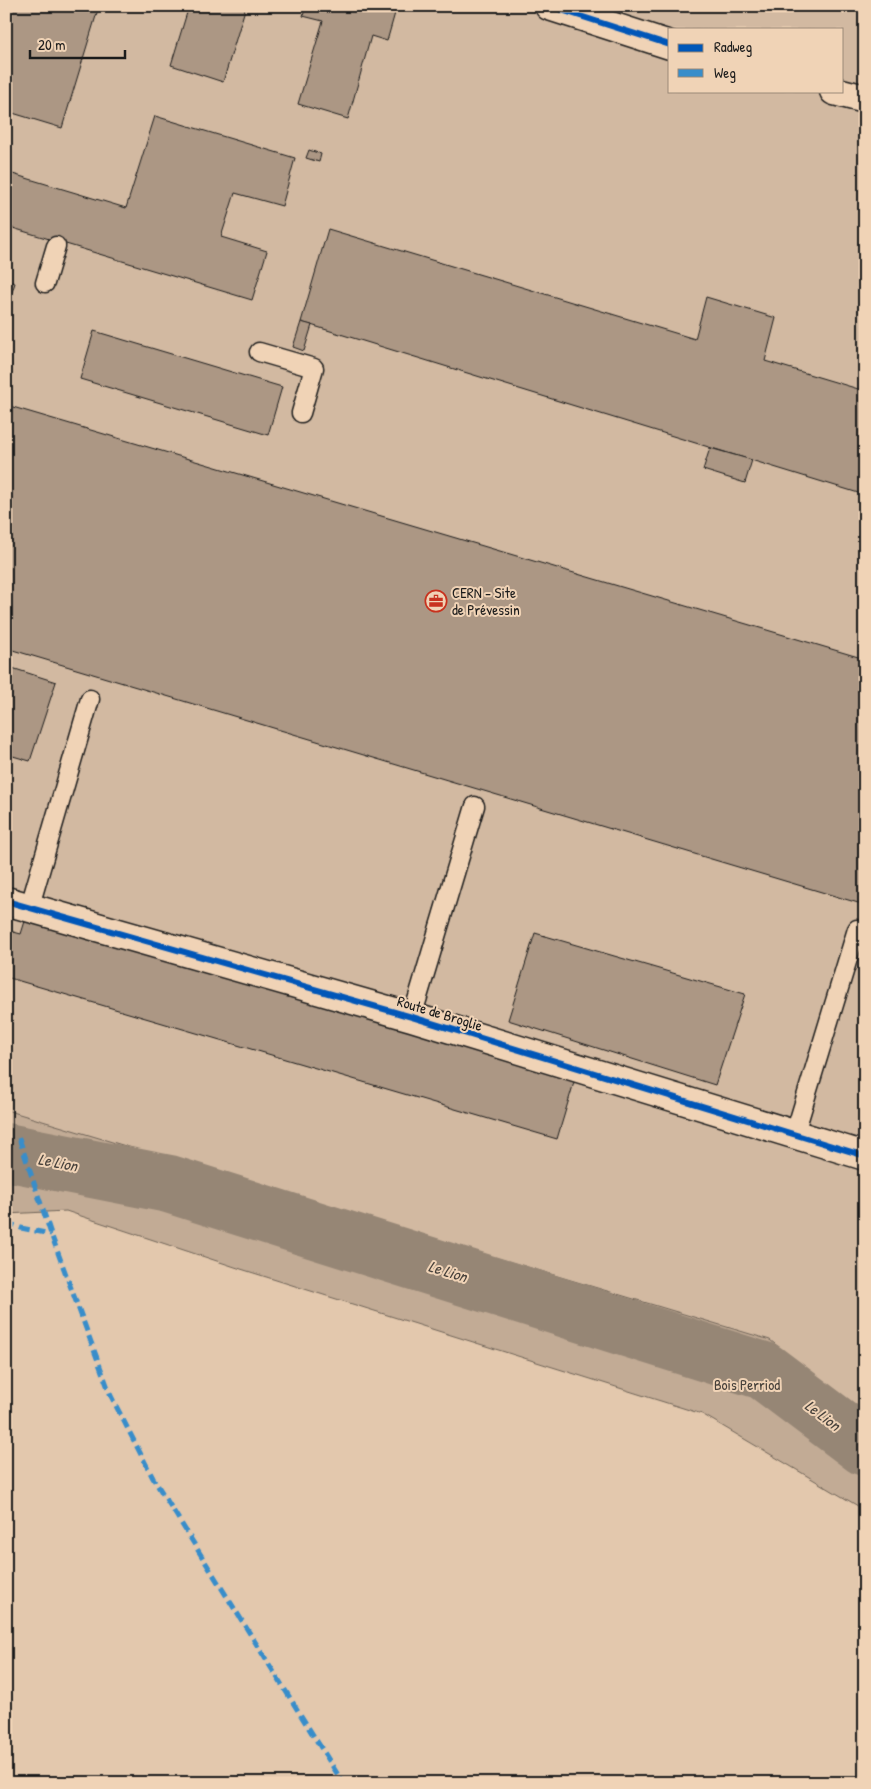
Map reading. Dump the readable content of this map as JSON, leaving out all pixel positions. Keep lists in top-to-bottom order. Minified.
{"streets":{"street":["Route de Broglie"]},"water":["Le Lion"],"parks":["Bois Perriod"],"places":{"office":["CERN - Site de Prévessin"]},"legend":["Radweg","Weg"],"scale_bar":"20 m"}
